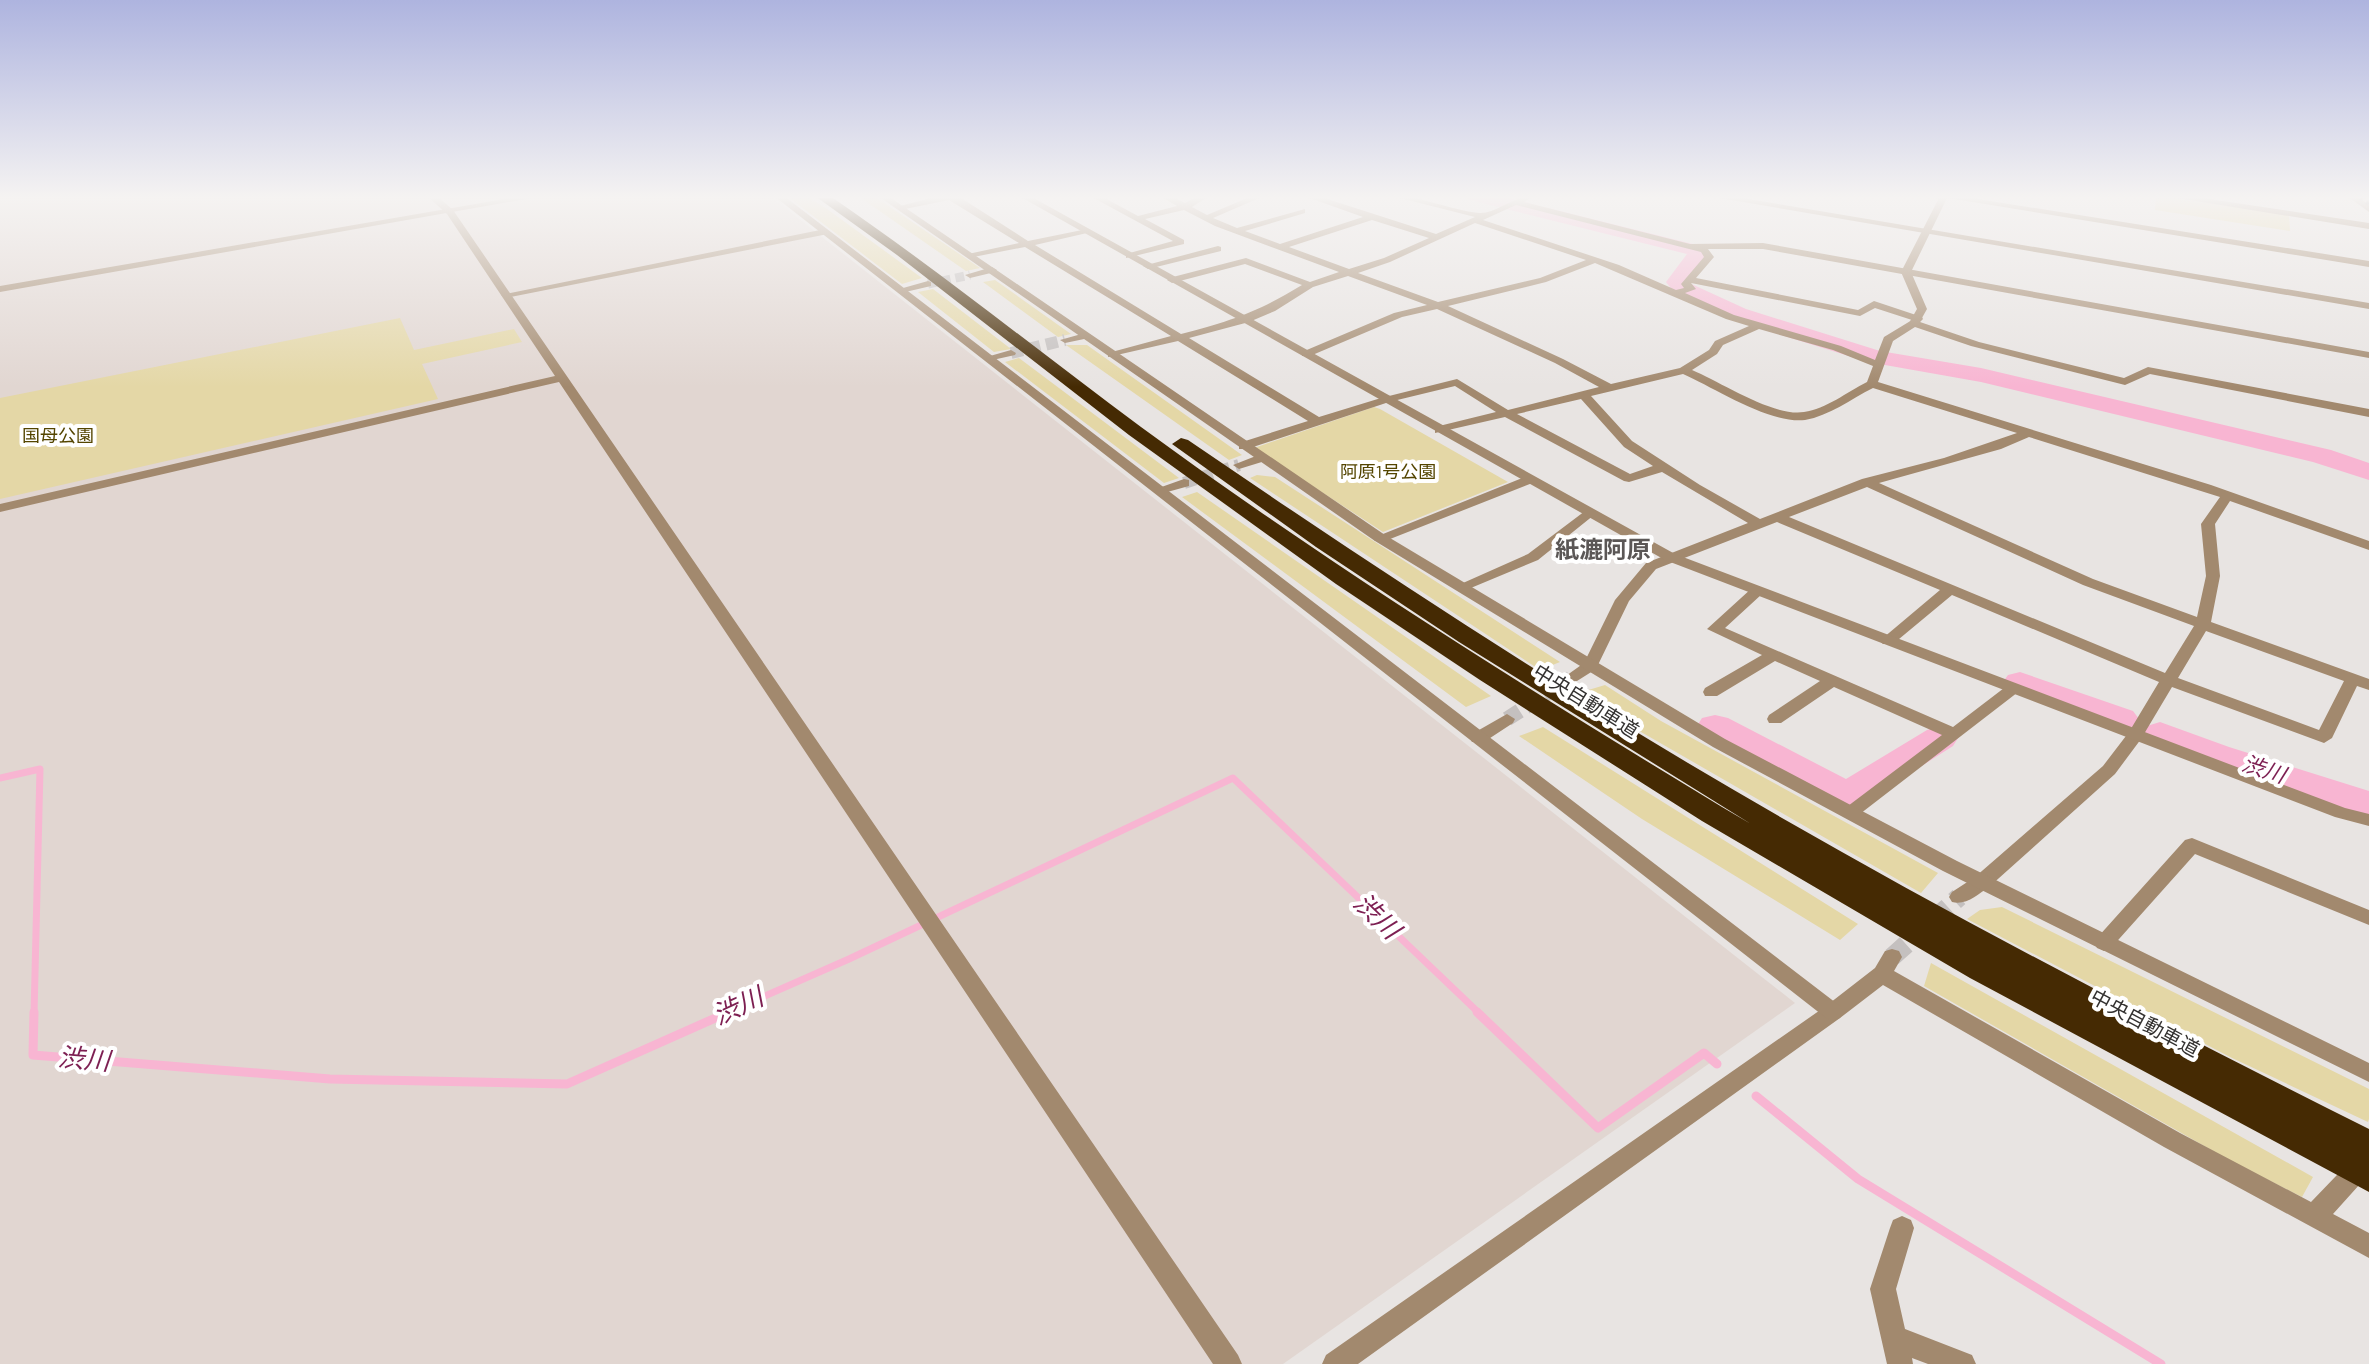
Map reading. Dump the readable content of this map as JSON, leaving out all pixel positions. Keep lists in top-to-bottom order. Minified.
{"streets":{"highway":["中央自動車道"]},"districts":["紙漉阿原"],"water":["渋川"],"parks":["国母公園","阿原1号公園"]}
